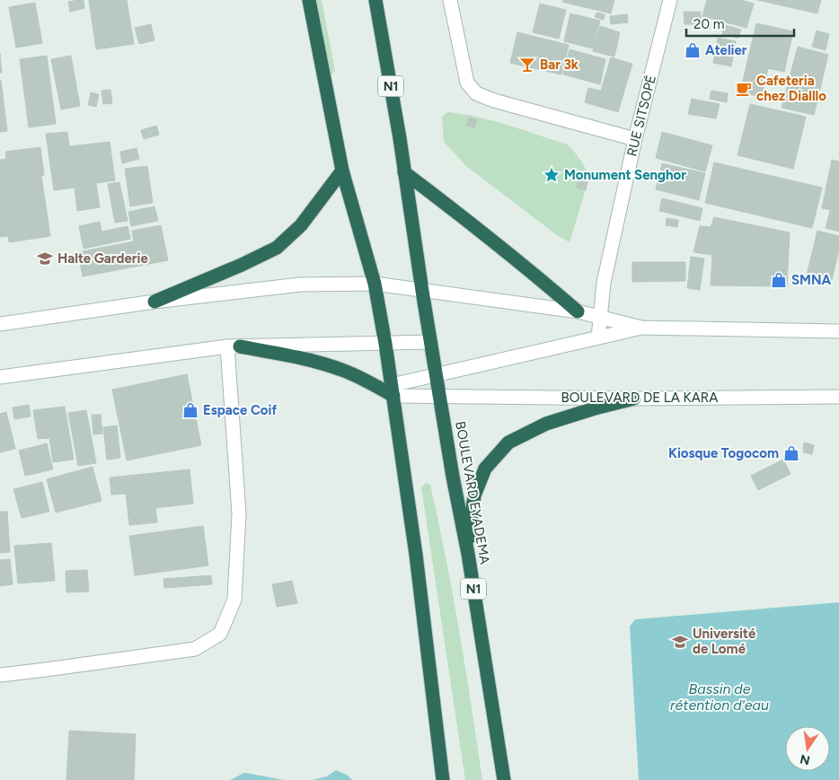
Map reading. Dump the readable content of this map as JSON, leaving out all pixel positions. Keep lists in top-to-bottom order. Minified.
{"streets":{"highway":["N1","BOULEVARD EYADEMA"],"main road":["RUE SITSOPÉ","BOULEVARD DE LA KARA"]},"crossings":[["BOULEVARD DE LA KARA","BOULEVARD EYADEMA"]],"water":["Bassin de rétention d'eau"],"places":{"shop":["Atelier","SMNA","Espace Coif","Kiosque Togocom"],"bar":["Bar 3k"],"cafe":["Cafeteria chez Dialllo"],"place":["Monument Senghor"],"school or university":["Halte Garderie","Université de Lomé"]},"scale_bar":"20 m","north":"bottom"}
